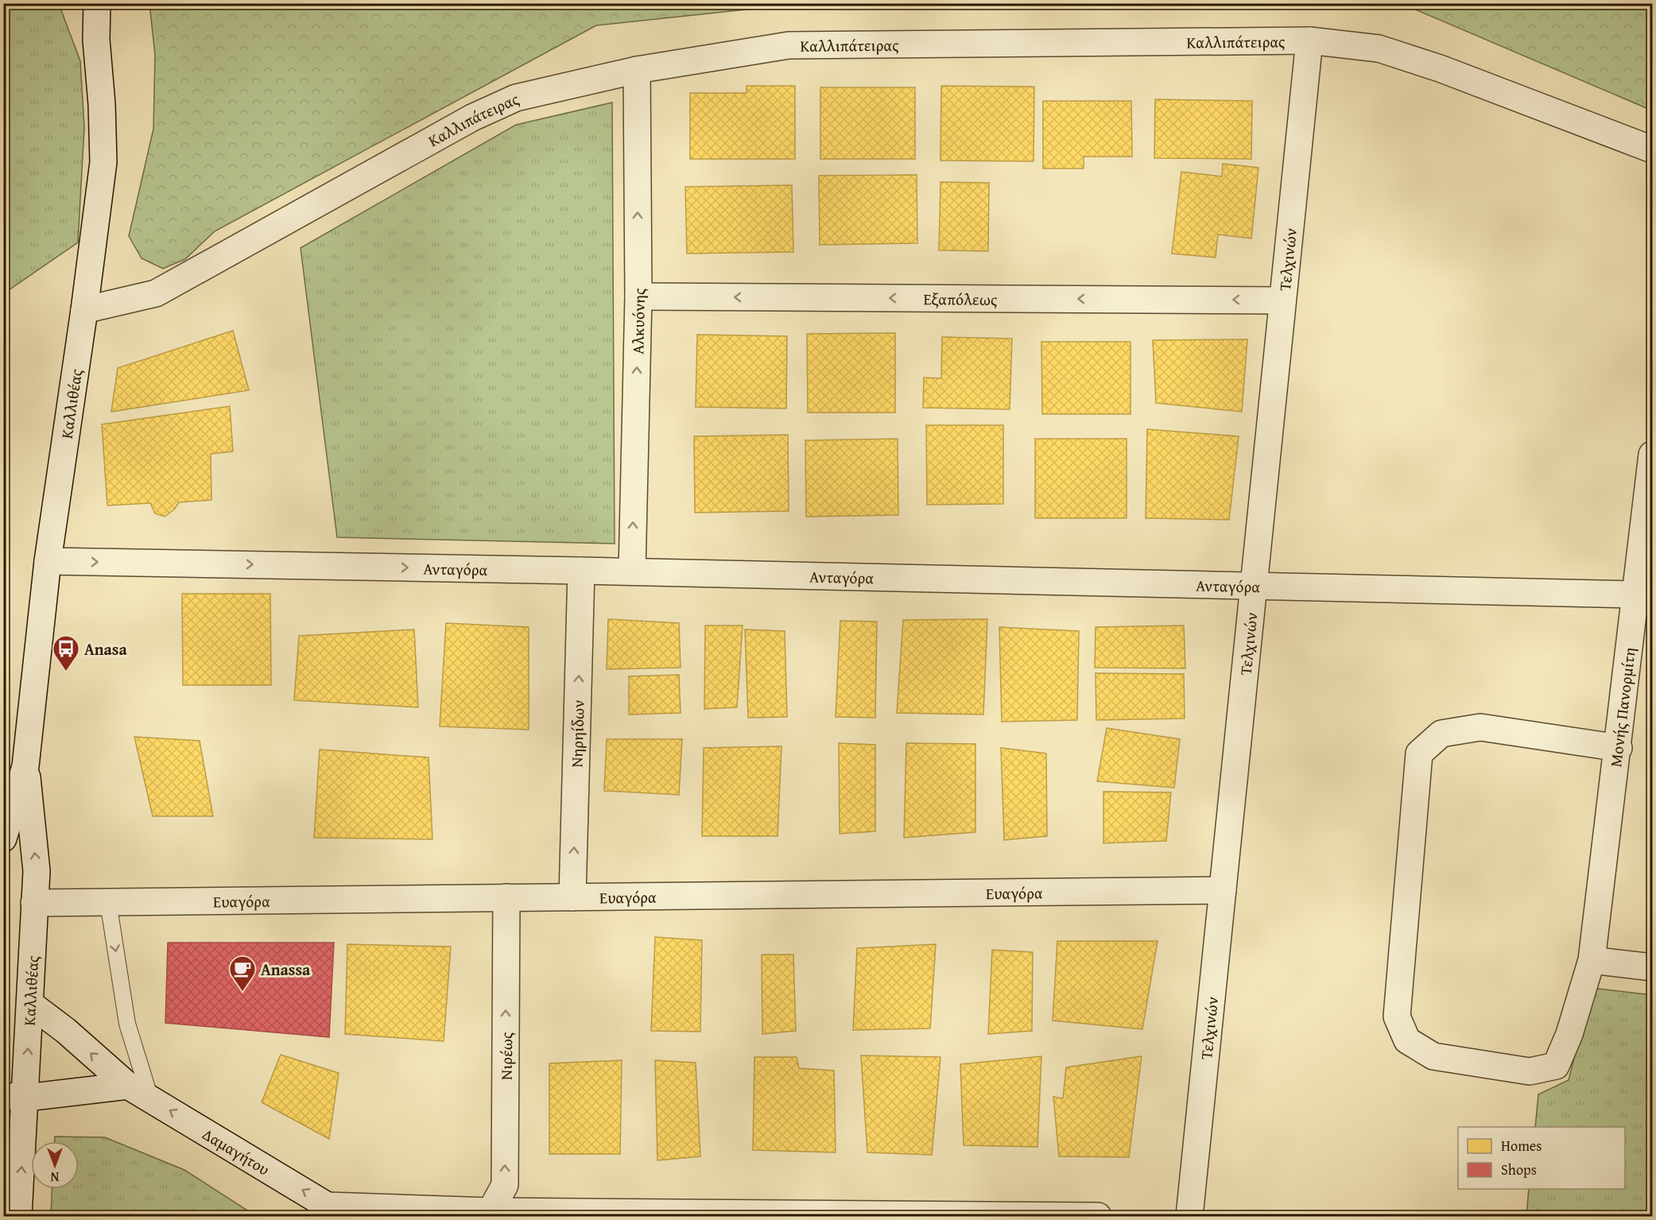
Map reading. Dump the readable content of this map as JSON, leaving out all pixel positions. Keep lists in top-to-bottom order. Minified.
{"streets":{"street":["Καλλιπάτειρας","Τελχινών","Εξαπόλεως","Αλκυόνης","Καλλιθέας","Ανταγόρα","Μονής Πανορμίτη","Νηρηίδων","Ευαγόρα","Νιρέως","Δαμαγήτου"]},"crossings":[["Καλλιπάτειρας","Τελχινών"],["Καλλιπάτειρας","Αλκυόνης"],["Καλλιπάτειρας","Καλλιθέας"],["Τελχινών","Εξαπόλεως"],["Τελχινών","Ανταγόρα"],["Τελχινών","Ευαγόρα"],["Εξαπόλεως","Αλκυόνης"],["Αλκυόνης","Ανταγόρα"],["Καλλιθέας","Ανταγόρα"],["Καλλιθέας","Ευαγόρα"],["Καλλιθέας","Δαμαγήτου"],["Ανταγόρα","Μονής Πανορμίτη"],["Ανταγόρα","Νηρηίδων"],["Νηρηίδων","Ευαγόρα"],["Ευαγόρα","Νιρέως"]],"one_way":["Εξαπόλεως","Αλκυόνης","Νηρηίδων","Νιρέως","Δαμαγήτου"],"places":{"bus stop":["Anasa"],"cafe":["Anassa"]},"legend":["Homes","Shops"],"north":"bottom"}
